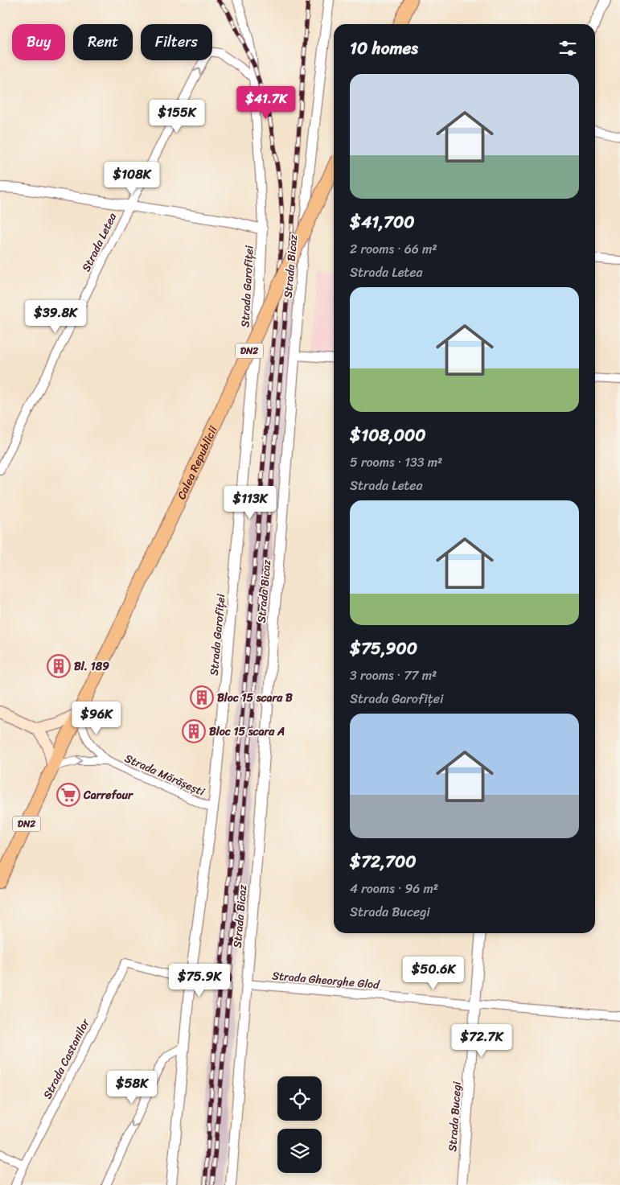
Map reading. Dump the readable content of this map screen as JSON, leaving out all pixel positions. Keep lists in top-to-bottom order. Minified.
{"streets":{"main road":["DN2","Calea Republicii"],"street":["Strada Letea","Strada Bicaz","Strada Garofiței","Strada Mărășești","Strada Gheorghe Glod","Strada Castanilor","Strada Bucegi"]},"crossings":[["Strada Bicaz","Strada Gheorghe Glod"],["Strada Garofiței","Strada Mărășești"],["Strada Garofiței","Strada Castanilor"],["DN2","Calea Republicii"],["DN2","Strada Mărășești"],["Calea Republicii","Strada Mărășești"],["Strada Gheorghe Glod","Strada Bucegi"]],"places":{"building":["Bl. 189","Bloc 15 scara B","Bloc 15 scara A"],"supermarket":["Carrefour"]},"page":{"chip":["Buy","Rent","Filters"],"heading":"10 homes","list":[{"name":"$41,700","note":"2 rooms · 66 m² · Strada Letea"},{"name":"$108,000","note":"5 rooms · 133 m² · Strada Letea"},{"name":"$75,900","note":"3 rooms · 77 m² · Strada Garofiței"},{"name":"$72,700","note":"4 rooms · 96 m² · Strada Bucegi"}],"price":["$41.7K","$155K","$108K","$39.8K","$113K","$96K","$50.6K","$75.9K","$72.7K","$58K"]}}
